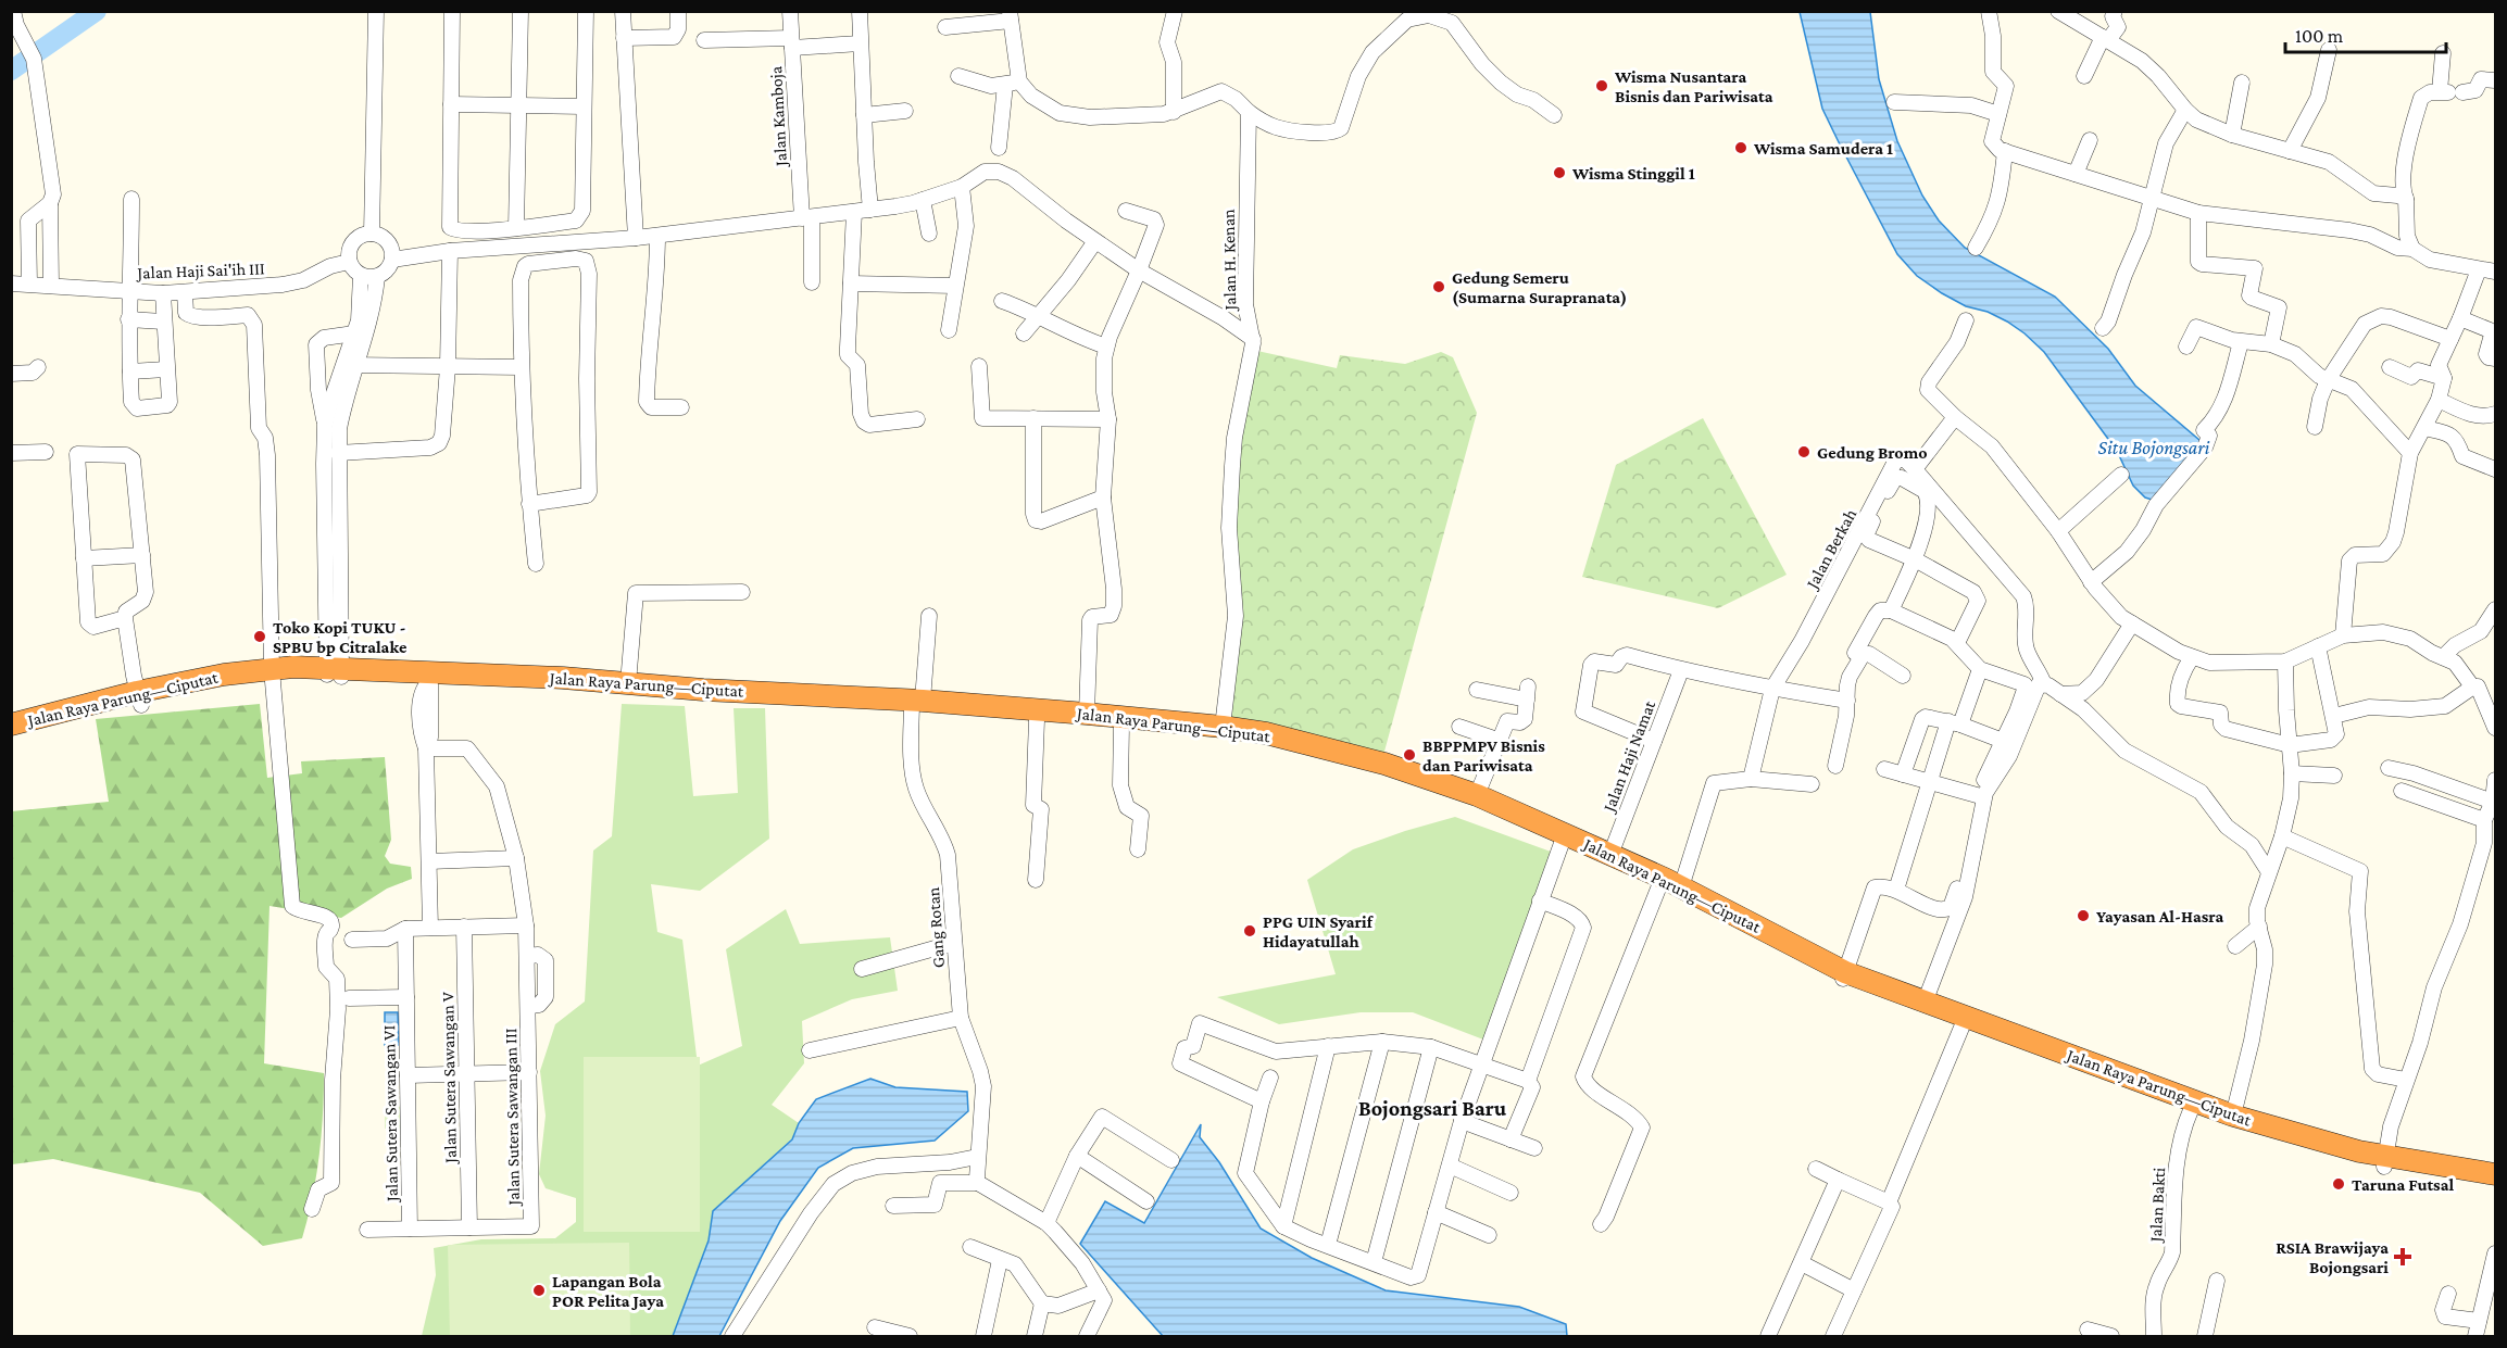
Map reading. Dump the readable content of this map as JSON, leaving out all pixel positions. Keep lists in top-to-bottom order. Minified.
{"streets":{"highway":["Jalan Raya Parung—Ciputat"],"street":["Jalan Kamboja","Jalan H. Kenan","Jalan Haji Sai'ih III","Jalan Berkah","Jalan Haji Namat","Gang Rotan","Jalan Sutera Sawangan V","Jalan Sutera Sawangan VI","Jalan Sutera Sawangan III","Jalan Bakti"]},"crossings":[["Jalan H. Kenan","Jalan Raya Parung—Ciputat"],["Jalan Raya Parung—Ciputat","Jalan Haji Namat"],["Jalan Raya Parung—Ciputat","Gang Rotan"],["Jalan Raya Parung—Ciputat","Jalan Bakti"],["Jalan Sutera Sawangan V","Jalan Sutera Sawangan III"]],"districts":["Bojongsari Baru"],"water":["Situ Bojongsari"],"places":{"other":["Wisma Nusantara Bisnis dan Pariwisata","Wisma Samudera 1","Wisma Stinggil 1","Gedung Semeru (Sumarna Surapranata)","Gedung Bromo","Toko Kopi TUKU - SPBU bp Citralake","BBPPMPV Bisnis dan Pariwisata","Yayasan Al-Hasra","PPG UIN Syarif Hidayatullah","Taruna Futsal","Lapangan Bola POR Pelita Jaya"],"health":["RSIA Brawijaya Bojongsari"]},"scale_bar":"100 m"}
